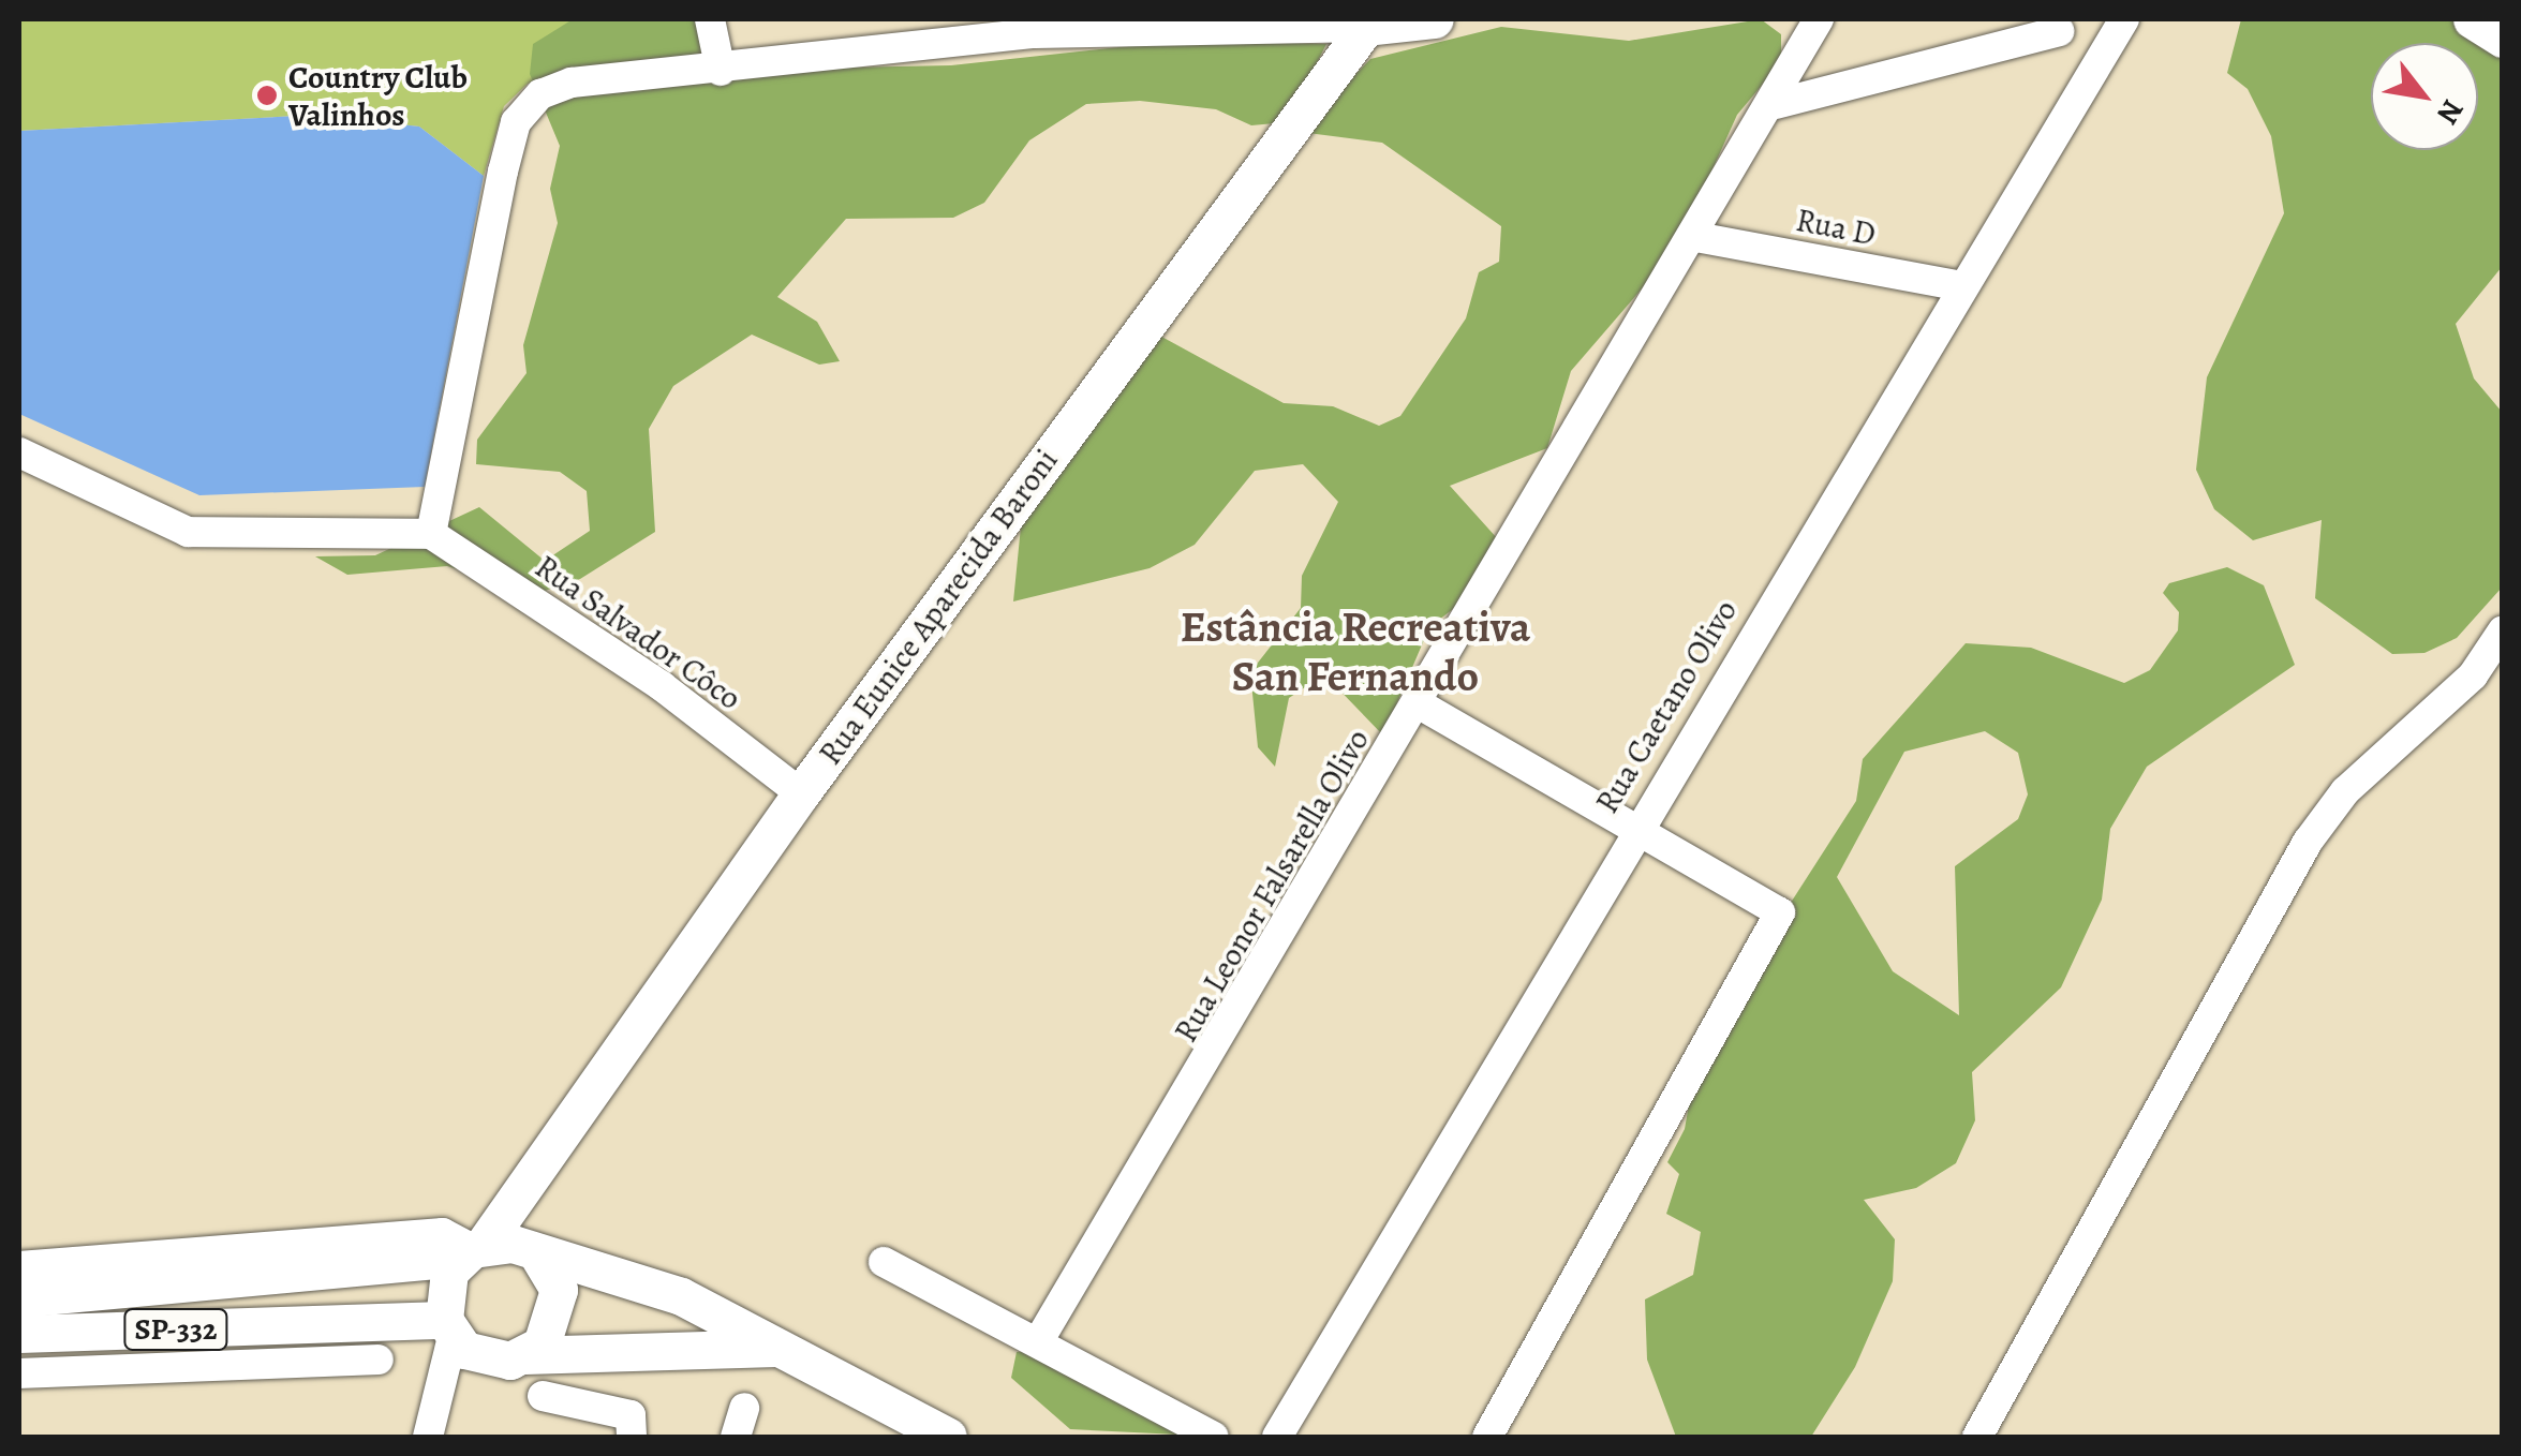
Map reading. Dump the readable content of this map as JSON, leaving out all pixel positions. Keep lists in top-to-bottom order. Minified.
{"streets":{"main road":["Rua Eunice Aparecida Baroni","SP-332"],"street":["Rua D","Rua Salvador Côco","Rua Caetano Olivo","Rua Leonor Falsarella Olivo"]},"crossings":[["Rua D","Rua Caetano Olivo"],["Rua D","Rua Leonor Falsarella Olivo"],["Rua Eunice Aparecida Baroni","Rua Salvador Côco"],["Rua Eunice Aparecida Baroni","SP-332"]],"districts":["Estância Recreativa San Fernando"],"places":["Country Club Valinhos"],"north":"bottom right"}
